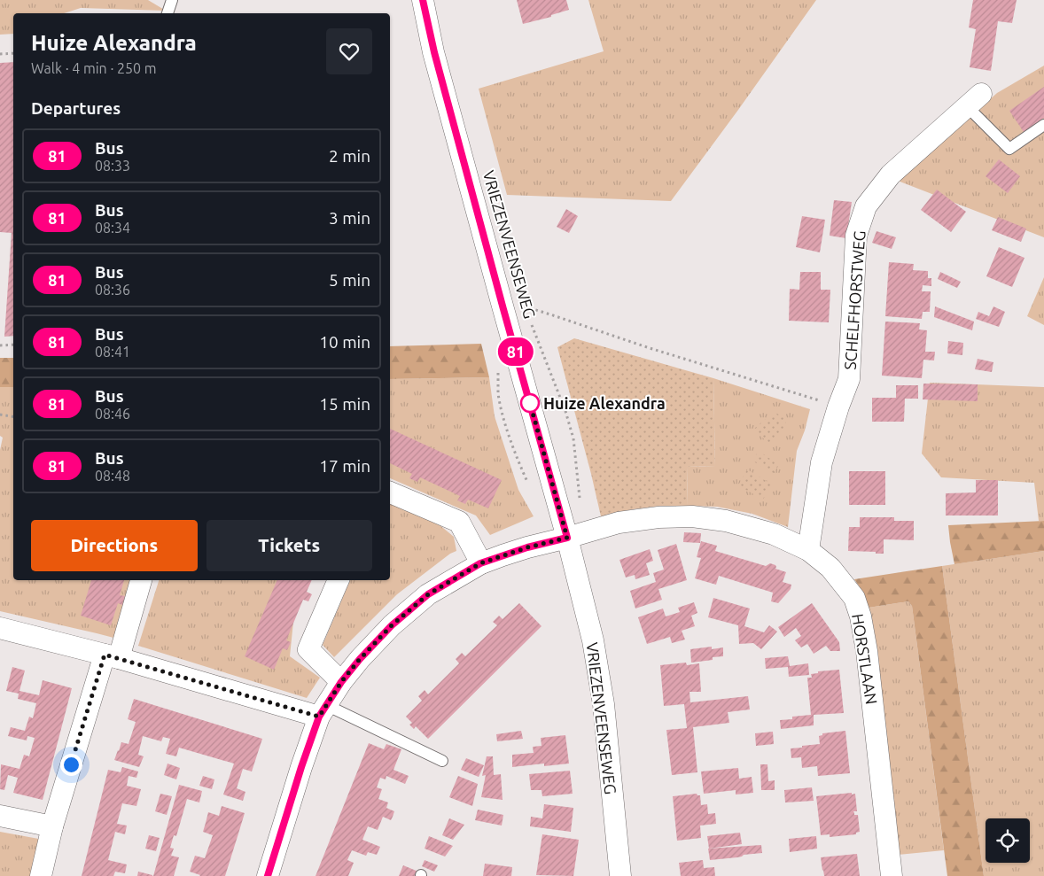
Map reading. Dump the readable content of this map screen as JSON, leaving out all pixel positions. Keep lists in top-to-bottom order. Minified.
{"streets":{"street":["VRIEZENVEENSEWEG","SCHELFHORSTWEG","HORSTLAAN"]},"crossings":[["VRIEZENVEENSEWEG","HORSTLAAN"],["SCHELFHORSTWEG","HORSTLAAN"]],"places":["Huize Alexandra"],"lines":["bus line 81"],"page":{"on_map":"81","heading":[["Huize Alexandra","Walk · 4 min · 250 m"],"Departures"],"list":[{"mark":"81","name":"Bus","note":"08:33","value":"2 min"},{"mark":"81","name":"Bus","note":"08:34","value":"3 min"},{"mark":"81","name":"Bus","note":"08:36","value":"5 min"},{"mark":"81","name":"Bus","note":"08:41","value":"10 min"},{"mark":"81","name":"Bus","note":"08:46","value":"15 min"},{"mark":"81","name":"Bus","note":"08:48","value":"17 min"}],"buttons":["Directions","Tickets"]}}
